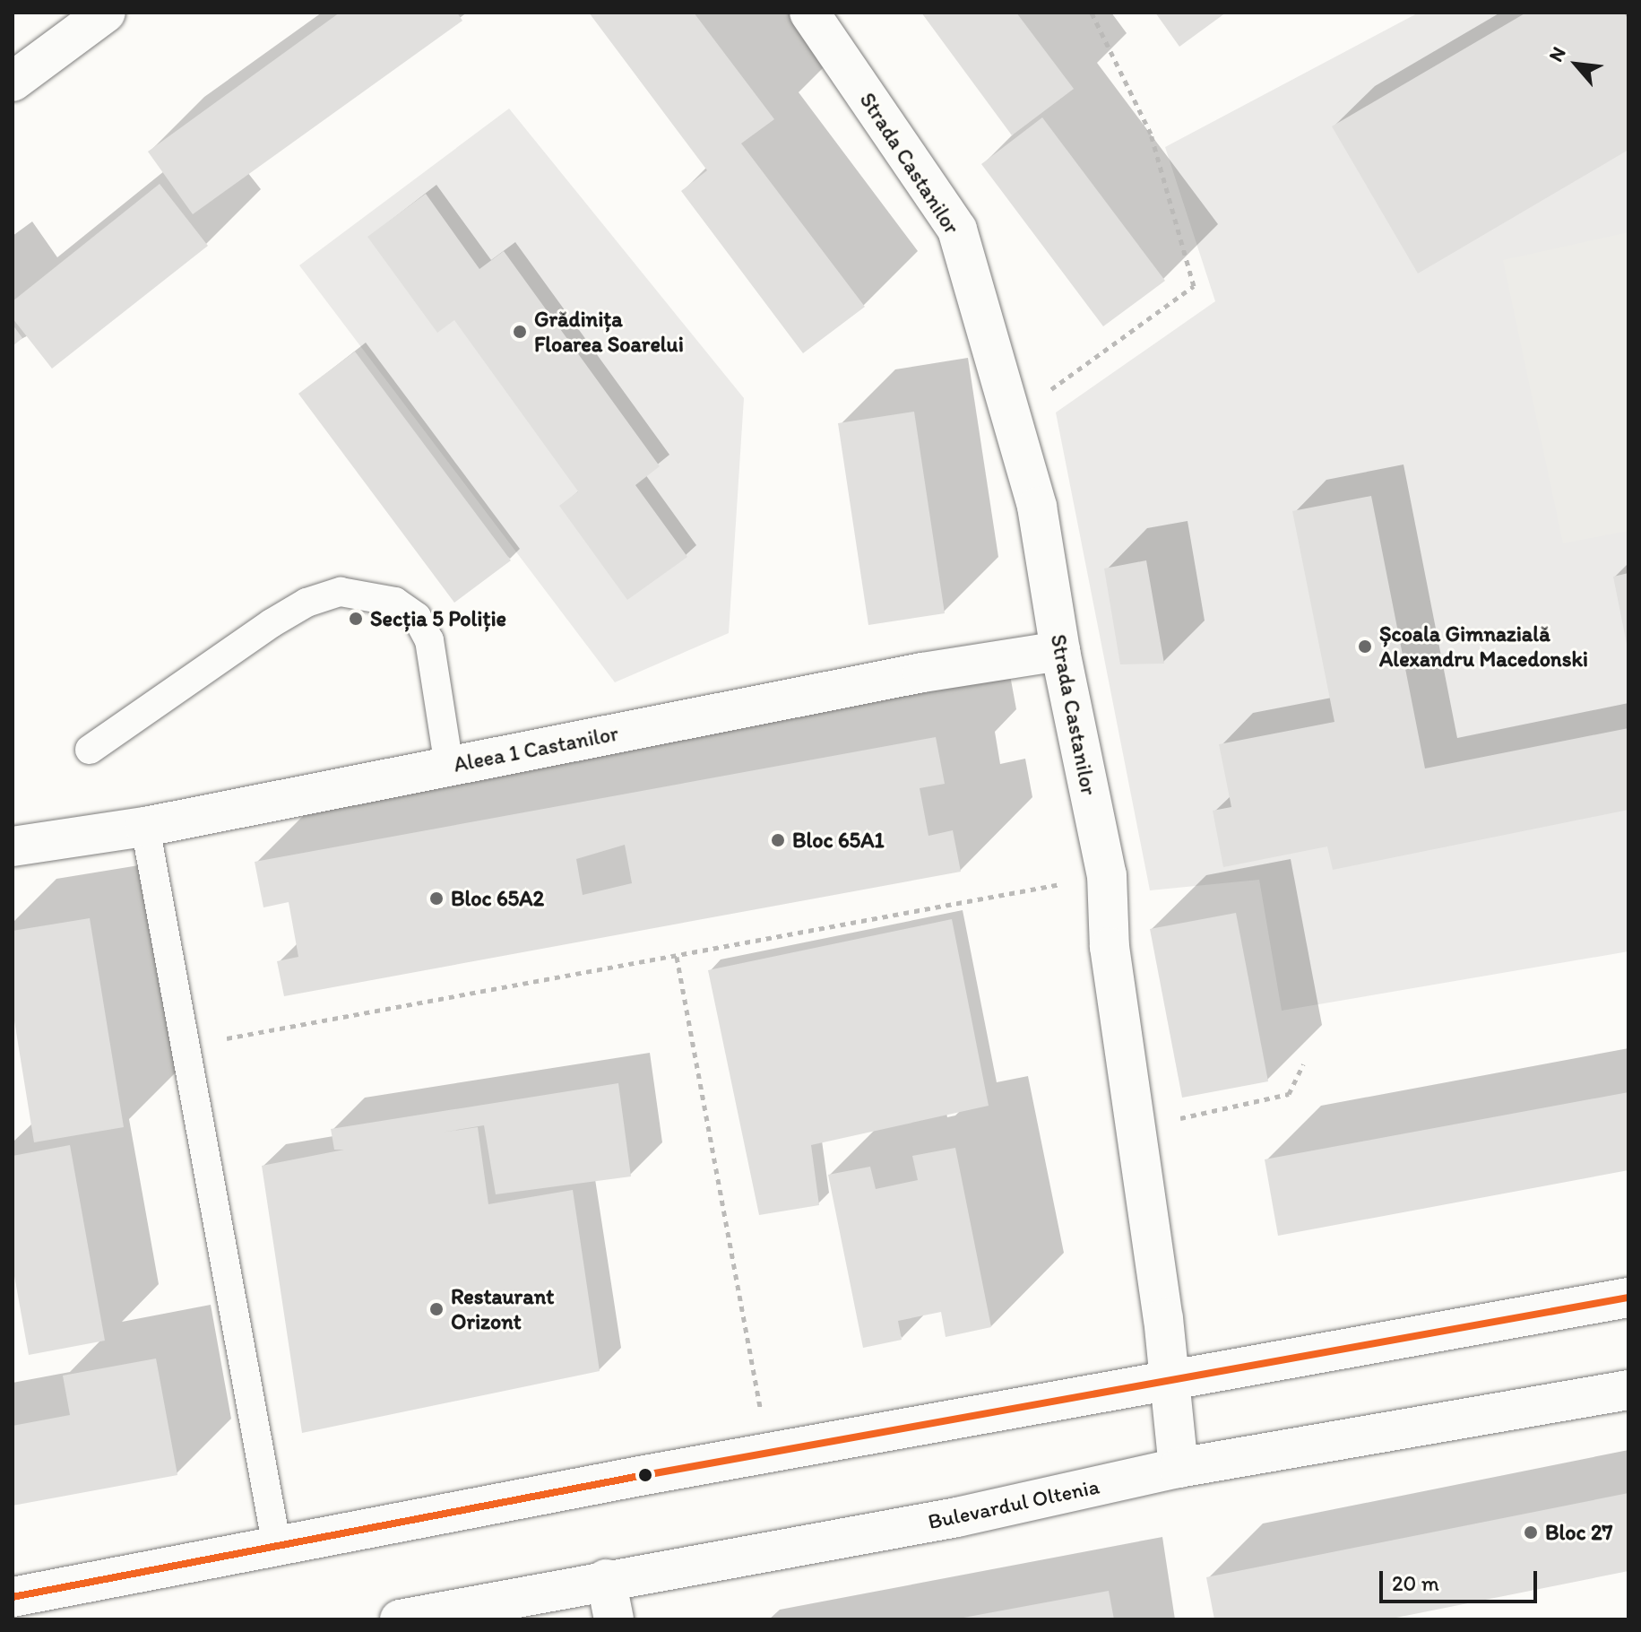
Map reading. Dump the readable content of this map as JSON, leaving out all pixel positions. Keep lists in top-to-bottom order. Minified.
{"streets":{"street":["Strada Castanilor","Aleea 1 Castanilor","Bulevardul Oltenia"]},"crossings":[["Strada Castanilor","Aleea 1 Castanilor"],["Strada Castanilor","Bulevardul Oltenia"]],"places":["Grădinița Floarea Soarelui","Secția 5 Poliție","Școala Gimnazială Alexandru Macedonski","Bloc 65A1","Bloc 65A2","Restaurant Orizont","Bloc 27"],"lines":["transit line 5"],"scale_bar":"20 m","north":"top left"}
